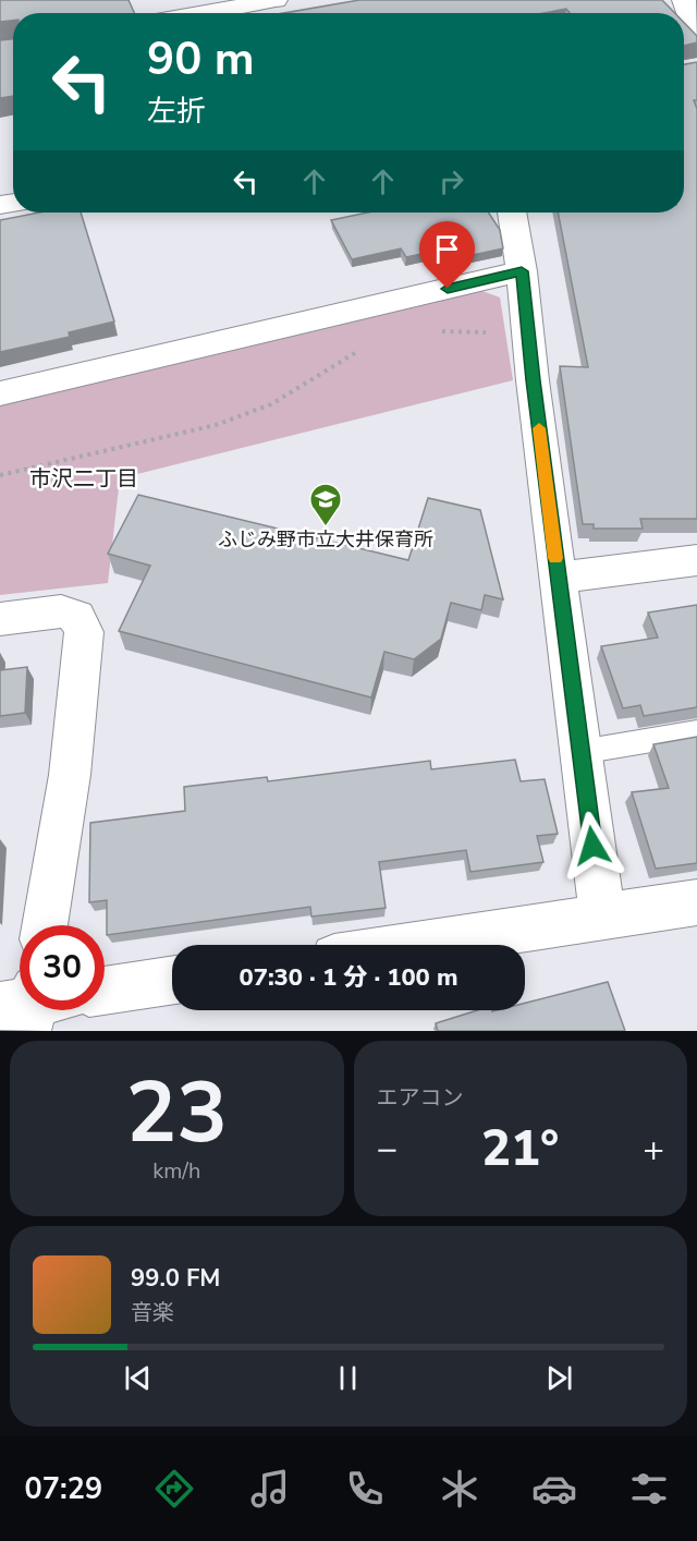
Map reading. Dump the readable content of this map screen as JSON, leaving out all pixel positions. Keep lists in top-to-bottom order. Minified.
{"districts":["市沢二丁目"],"places":{"school or university":["ふじみ野市立大井保育所"]},"page":{"turn":["90 m","左折"],"limit":"30","trip":"07:30 · 1 分 · 100 m","tile":[["23","km/h"],"エアコン"],"heat":["−","21°","+"],"song":["99.0 FM","音楽"],"tabs":"07:29"}}
